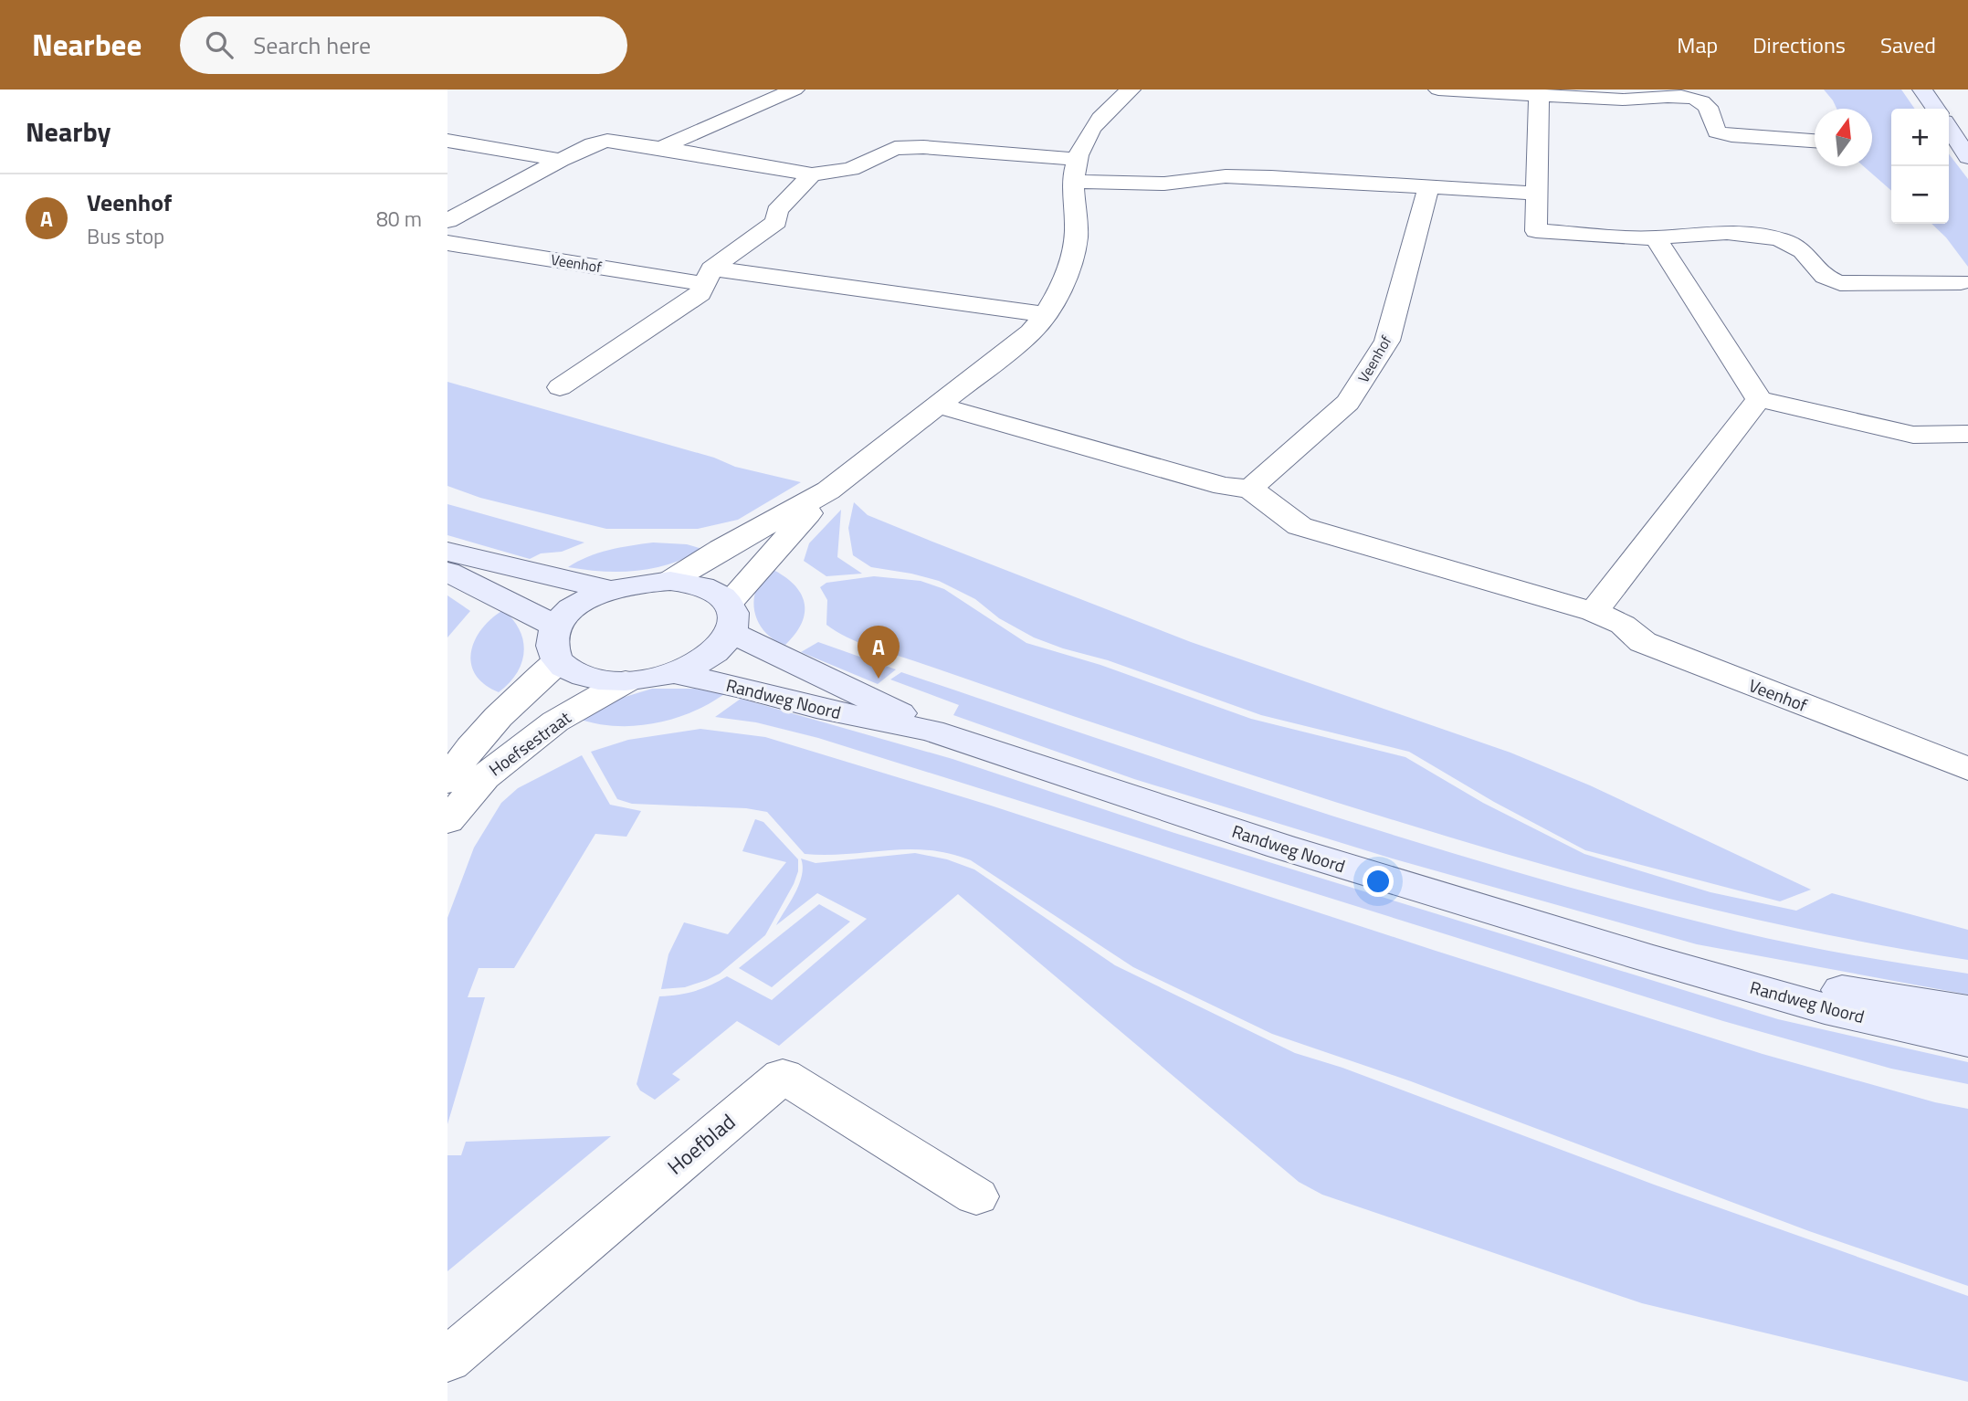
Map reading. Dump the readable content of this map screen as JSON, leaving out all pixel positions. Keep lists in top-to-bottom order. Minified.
{"streets":{"main road":["Randweg Noord"],"street":["Veenhof","Hoefsestraat","Hoefblad"]},"north":"top","page":{"header":"Nearbee","search":"Search here","nav":["Map","Directions","Saved"],"heading":"Nearby","map_buttons":["+","−"],"list":[{"mark":"A","name":"Veenhof","note":"Bus stop","value":"80 m"}],"pins":"A"}}
